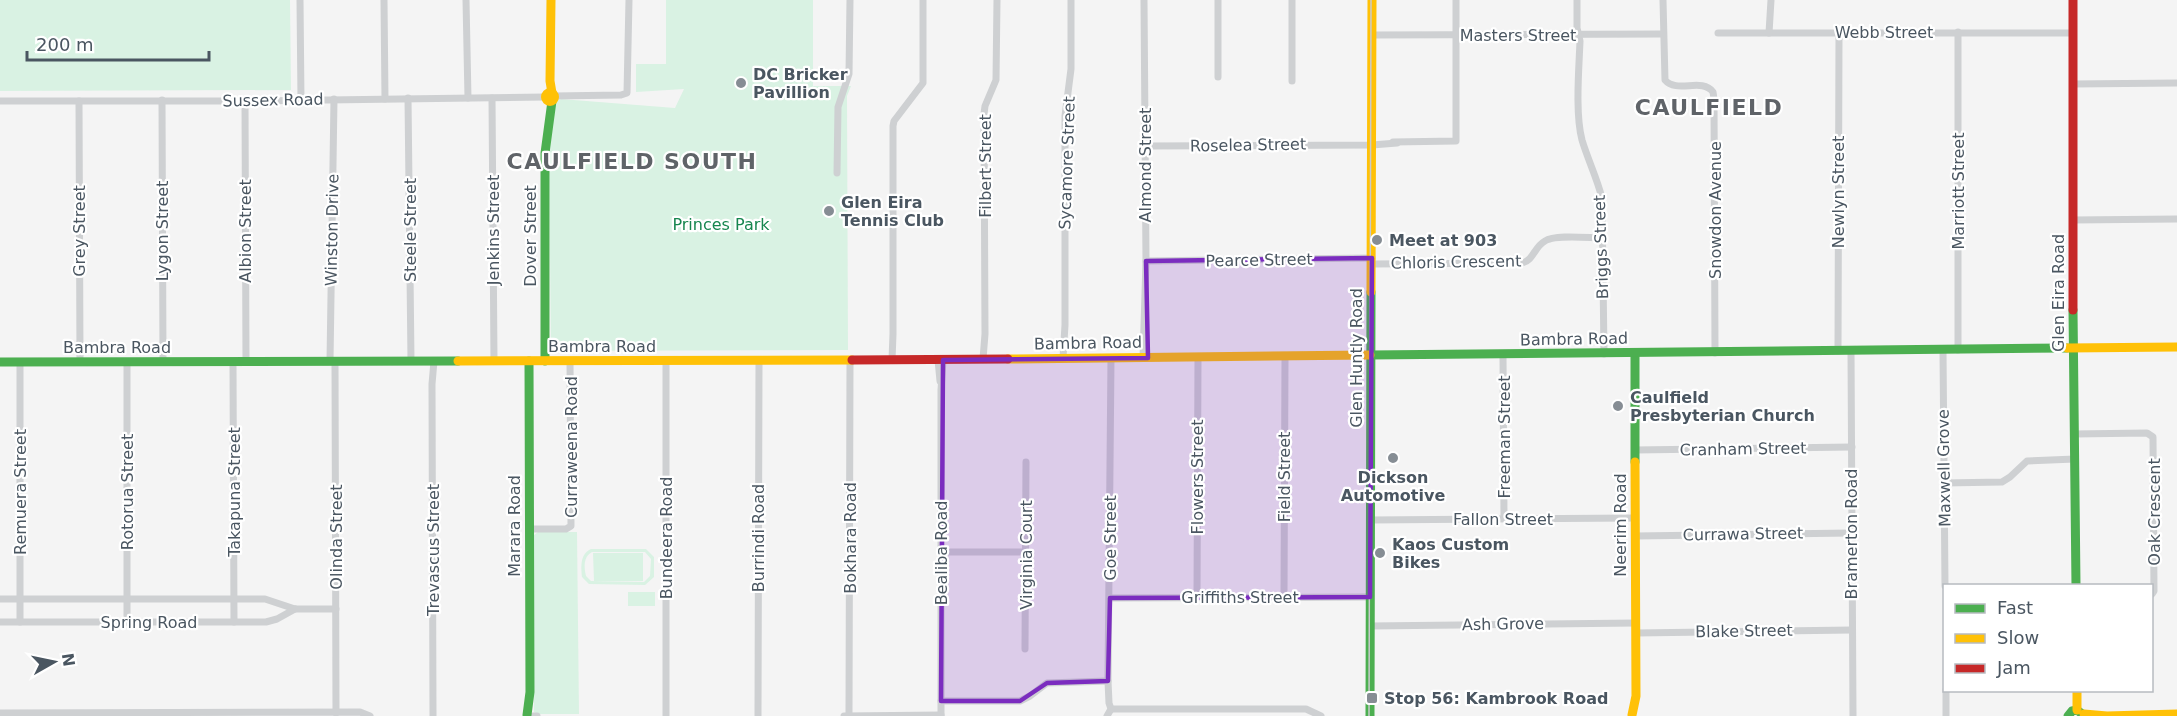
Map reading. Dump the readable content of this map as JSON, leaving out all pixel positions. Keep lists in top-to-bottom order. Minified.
{"streets":{"street":["Webb Street","Masters Street","Sussex Road","Roselea Street","Sycamore Street","Almond Street","Filbert Street","Marriott Street","Newlyn Street","Snowdon Avenue","Winston Drive","Steele Street","Jenkins Street","Grey Street","Lygon Street","Albion Street","Dover Street","Briggs Street","Pearce Street","Chloris Crescent","Glen Eira Road","Bambra Road","Glen Huntly Road","Freeman Street","Curraweena Road","Cranham Street","Maxwell Grove","Flowers Street","Field Street","Remuera Street","Rotorua Street","Takapuna Street","Oak Crescent","Fallon Street","Neerim Road","Marara Road","Currawa Street","Bramerton Road","Olinda Street","Bundeera Road","Burrindi Road","Bokhara Road","Goe Street","Trevascus Street","Bealiba Road","Virginia Court","Griffiths Street","Spring Road","Ash Grove","Blake Street"]},"crossings":[["Webb Street","Marriott Street"],["Webb Street","Newlyn Street"],["Webb Street","Glen Eira Road"],["Masters Street","Roselea Street"],["Masters Street","Snowdon Avenue"],["Masters Street","Briggs Street"],["Masters Street","Glen Huntly Road"],["Sussex Road","Winston Drive"],["Sussex Road","Steele Street"],["Sussex Road","Jenkins Street"],["Sussex Road","Grey Street"],["Sussex Road","Lygon Street"],["Sussex Road","Albion Street"],["Sussex Road","Dover Street"],["Roselea Street","Almond Street"],["Roselea Street","Glen Huntly Road"],["Sycamore Street","Bambra Road"],["Almond Street","Pearce Street"],["Almond Street","Bambra Road"],["Filbert Street","Bambra Road"],["Marriott Street","Bambra Road"],["Newlyn Street","Bambra Road"],["Snowdon Avenue","Bambra Road"],["Winston Drive","Bambra Road"],["Winston Drive","Olinda Street"],["Steele Street","Bambra Road"],["Jenkins Street","Bambra Road"],["Grey Street","Bambra Road"],["Lygon Street","Bambra Road"],["Albion Street","Bambra Road"],["Dover Street","Bambra Road"],["Briggs Street","Chloris Crescent"],["Briggs Street","Bambra Road"],["Pearce Street","Chloris Crescent"],["Pearce Street","Glen Huntly Road"],["Chloris Crescent","Glen Huntly Road"],["Glen Eira Road","Bambra Road"],["Glen Eira Road","Oak Crescent"],["Bambra Road","Glen Huntly Road"],["Bambra Road","Freeman Street"],["Bambra Road","Curraweena Road"],["Bambra Road","Maxwell Grove"],["Bambra Road","Flowers Street"],["Bambra Road","Field Street"],["Bambra Road","Remuera Street"],["Bambra Road","Rotorua Street"],["Bambra Road","Takapuna Street"],["Bambra Road","Neerim Road"],["Bambra Road","Marara Road"],["Bambra Road","Bramerton Road"],["Bambra Road","Olinda Street"],["Bambra Road","Bundeera Road"],["Bambra Road","Burrindi Road"],["Bambra Road","Bokhara Road"],["Bambra Road","Goe Street"],["Bambra Road","Trevascus Street"],["Bambra Road","Bealiba Road"],["Glen Huntly Road","Fallon Street"],["Glen Huntly Road","Griffiths Street"],["Glen Huntly Road","Ash Grove"],["Freeman Street","Fallon Street"],["Curraweena Road","Marara Road"],["Cranham Street","Neerim Road"],["Cranham Street","Bramerton Road"],["Flowers Street","Griffiths Street"],["Field Street","Griffiths Street"],["Remuera Street","Spring Road"],["Rotorua Street","Spring Road"],["Takapuna Street","Spring Road"],["Fallon Street","Neerim Road"],["Neerim Road","Currawa Street"],["Neerim Road","Ash Grove"],["Neerim Road","Blake Street"],["Currawa Street","Bramerton Road"],["Bramerton Road","Blake Street"],["Olinda Street","Spring Road"],["Goe Street","Griffiths Street"]],"districts":["CAULFIELD","CAULFIELD SOUTH"],"parks":["Princes Park"],"places":{"other":["DC Bricker Pavillion","Glen Eira Tennis Club","Meet at 903","Caulfield Presbyterian Church","Dickson Automotive","Kaos Custom Bikes"],"transit":["Stop 56: Kambrook Road"]},"legend":["Fast","Slow","Jam"],"scale_bar":"200 m","north":"right"}
